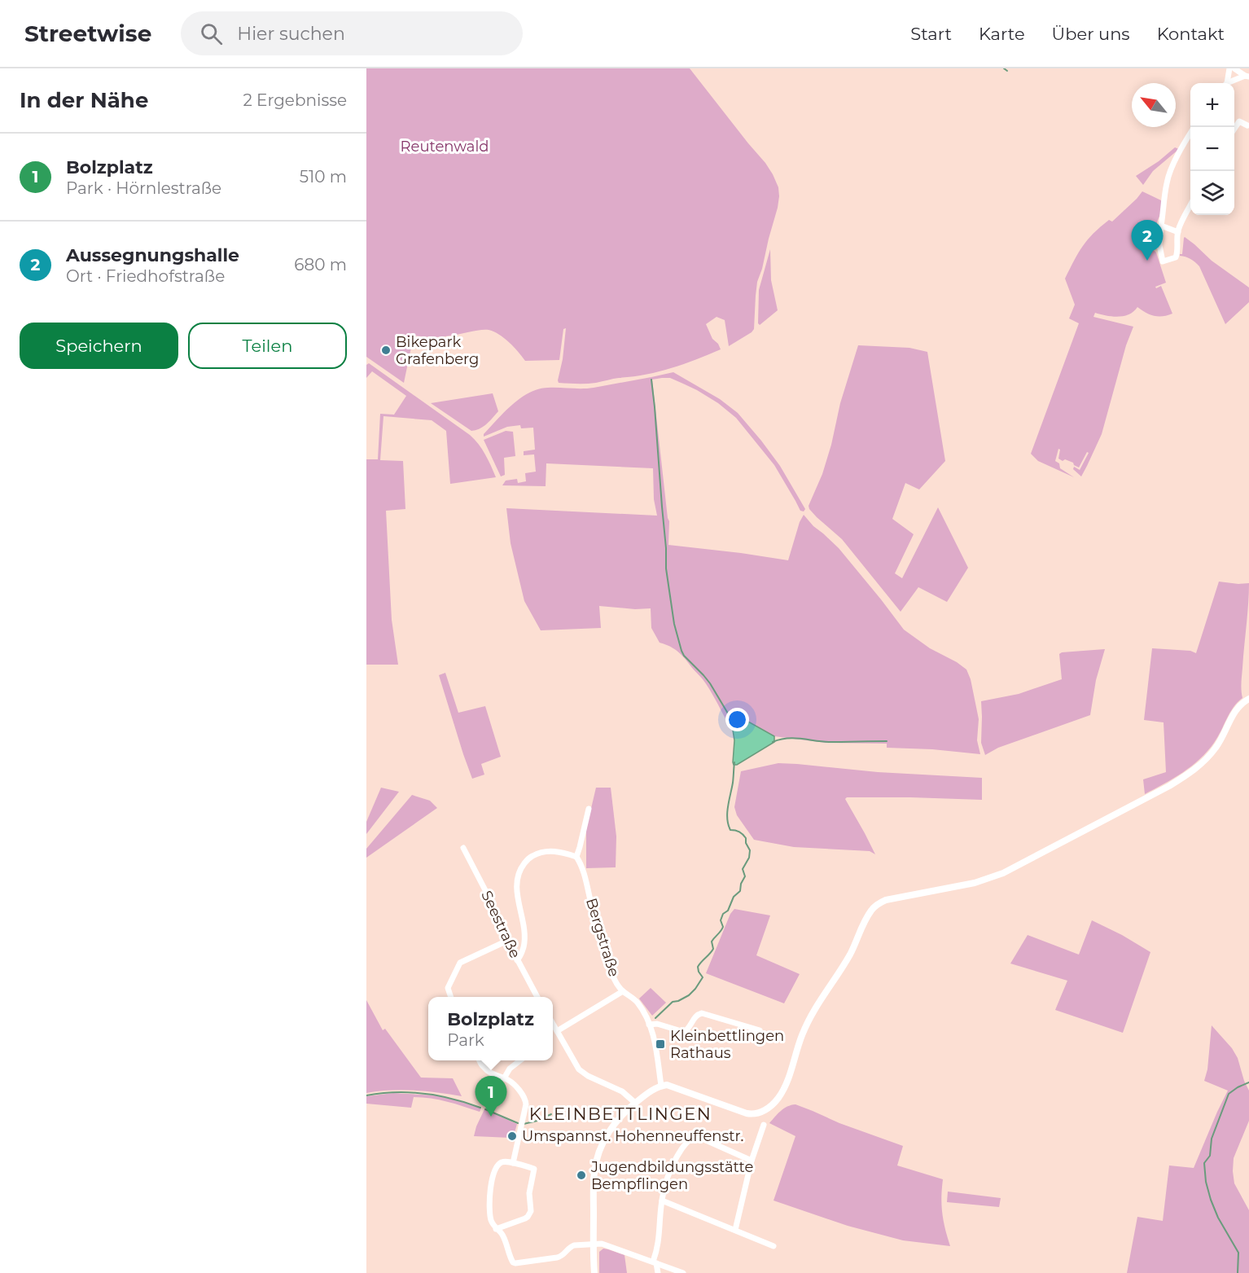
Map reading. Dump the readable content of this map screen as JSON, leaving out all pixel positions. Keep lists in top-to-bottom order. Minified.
{"streets":{"street":["Seestraße","Bergstraße"]},"districts":["KLEINBETTLINGEN"],"parks":["Reutenwald"],"places":{"other":["Bikepark Grafenberg","Umspannst. Hohenneuffenstr.","Jugendbildungsstätte Bempflingen"],"transit":["Kleinbettlingen Rathaus"]},"north":"top left","page":{"header":"Streetwise","search":"Hier suchen","nav":["Start","Karte","Über uns","Kontakt"],"heading":["In der Nähe","2 Ergebnisse"],"map_buttons":["+","−"],"list":[{"mark":"1","name":"Bolzplatz","note":"Park · Hörnlestraße","value":"510 m"},{"mark":"2","name":"Aussegnungshalle","note":"Ort · Friedhofstraße","value":"680 m"}],"pins":["2","1"],"buttons":["Speichern","Teilen"],"popup":["Bolzplatz","Park"]}}
